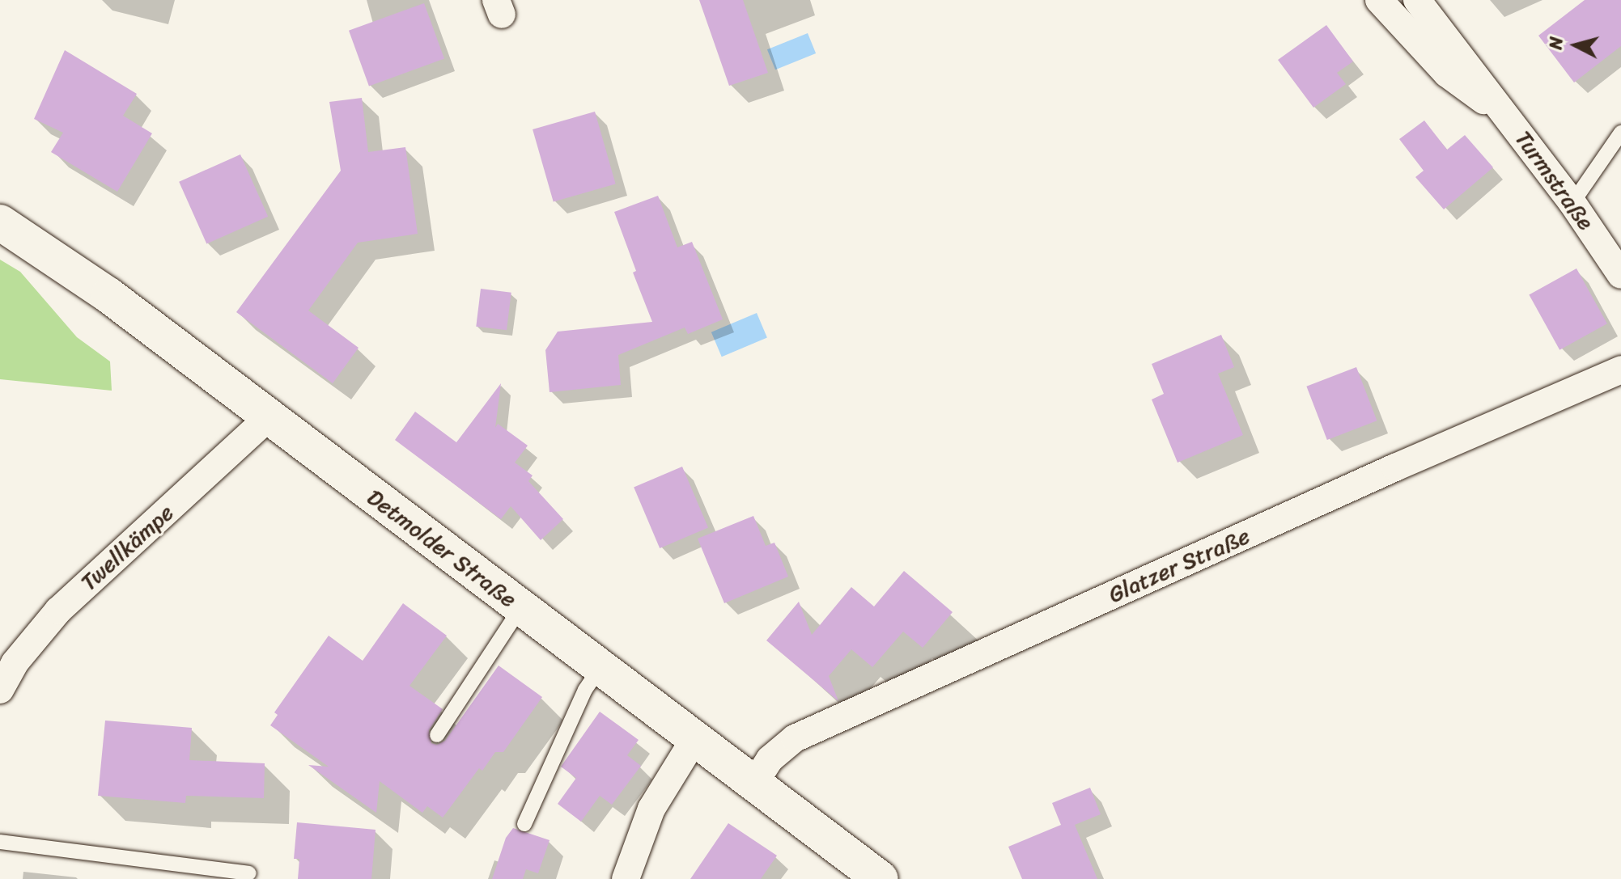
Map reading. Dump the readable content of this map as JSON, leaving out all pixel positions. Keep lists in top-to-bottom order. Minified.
{"streets":{"main road":["Detmolder Straße"],"street":["Turmstraße","Twellkämpe","Glatzer Straße"]},"crossings":[["Twellkämpe","Detmolder Straße"],["Detmolder Straße","Glatzer Straße"]],"north":"left"}
